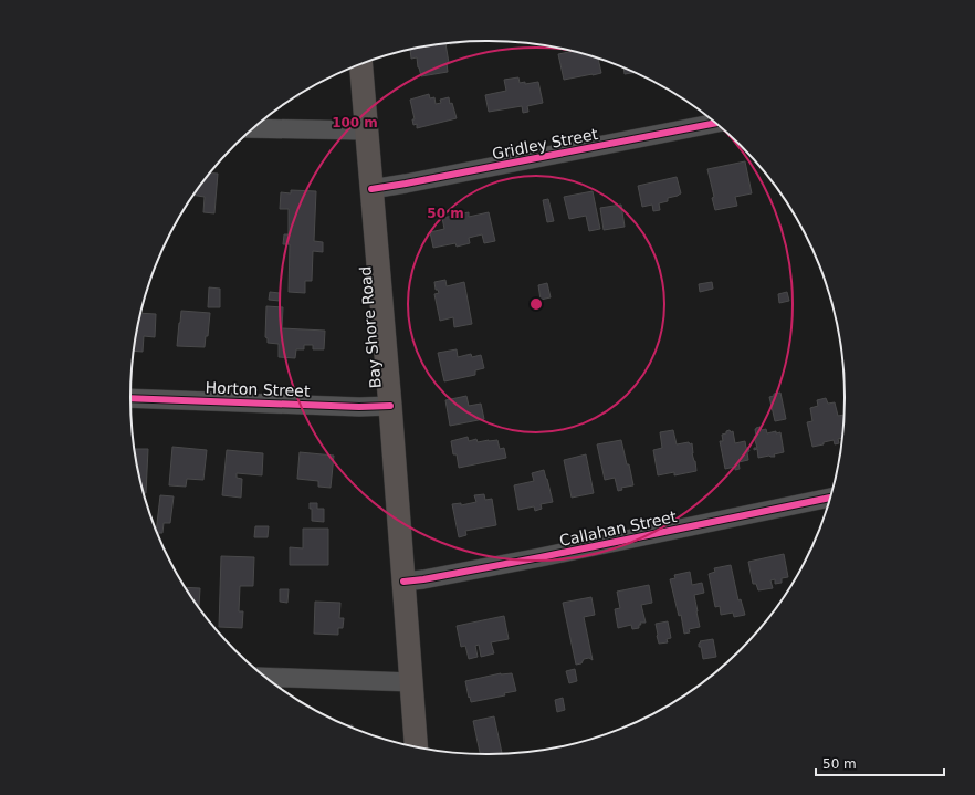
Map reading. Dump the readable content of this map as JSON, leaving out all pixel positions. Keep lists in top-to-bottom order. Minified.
{"streets":{"main road":["Bay Shore Road"],"street":["Gridley Street","Horton Street","Callahan Street"]},"crossings":[["Gridley Street","Bay Shore Road"],["Bay Shore Road","Horton Street"],["Bay Shore Road","Callahan Street"]],"scale_bar":"50 m","rings":["100 m","50 m"]}
